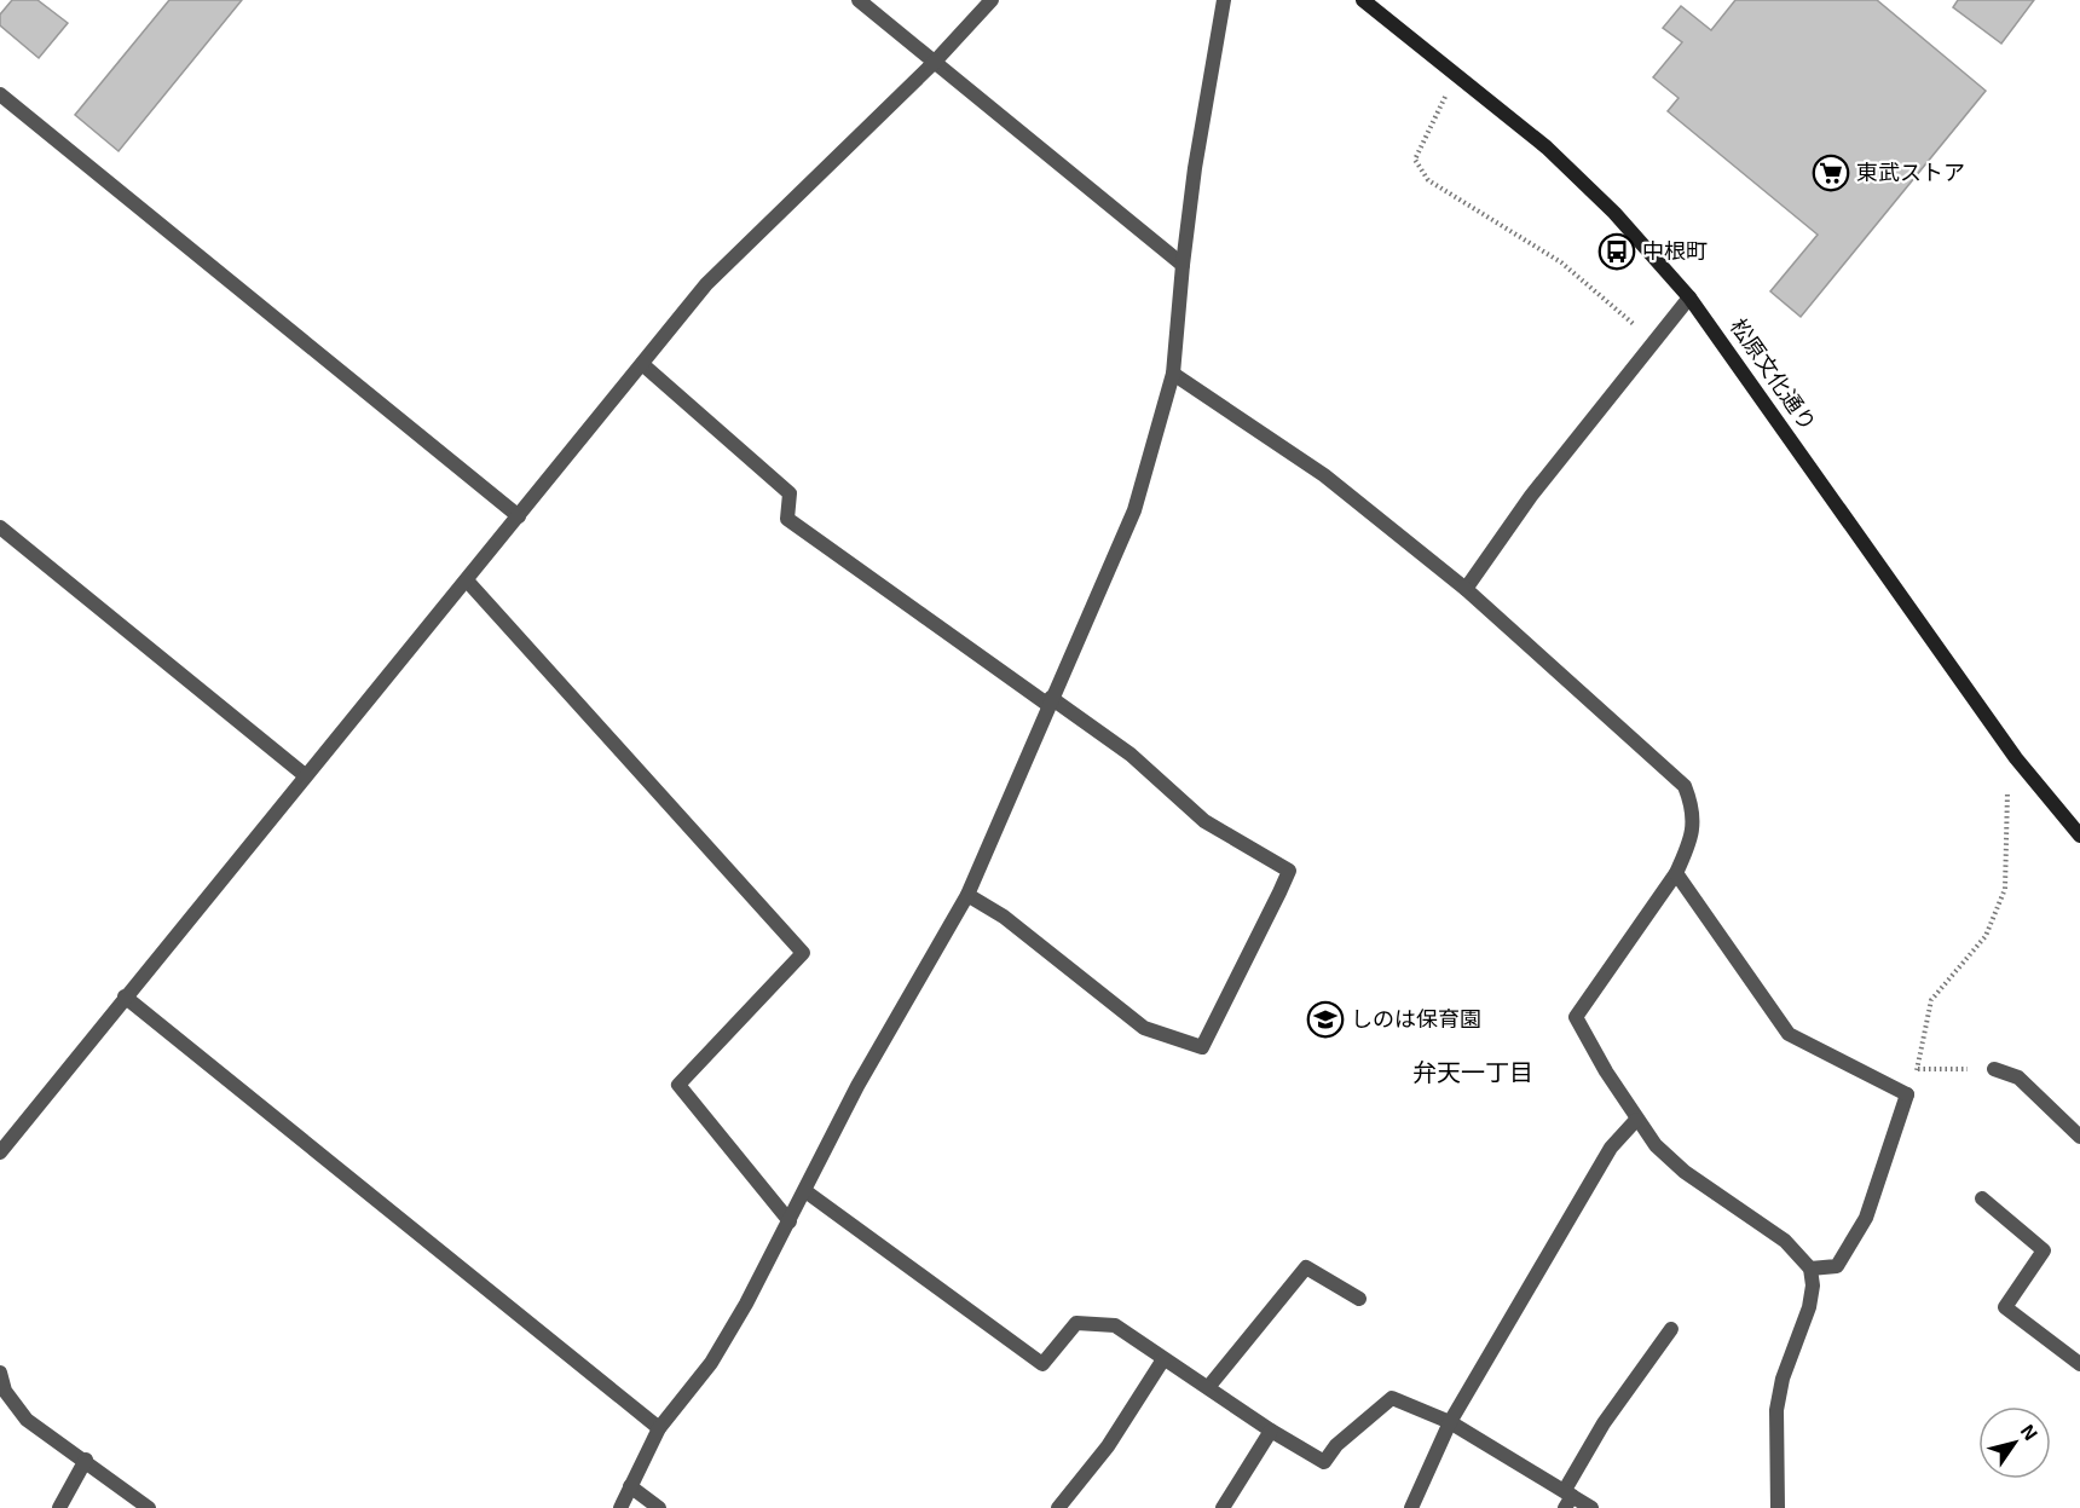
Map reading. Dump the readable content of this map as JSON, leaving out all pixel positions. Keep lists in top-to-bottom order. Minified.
{"streets":{"street":["松原文化通り"]},"districts":["弁天一丁目"],"places":{"supermarket":["東武ストア"],"bus stop":["中根町"],"school or university":["しのは保育園"]},"north":"top right"}
